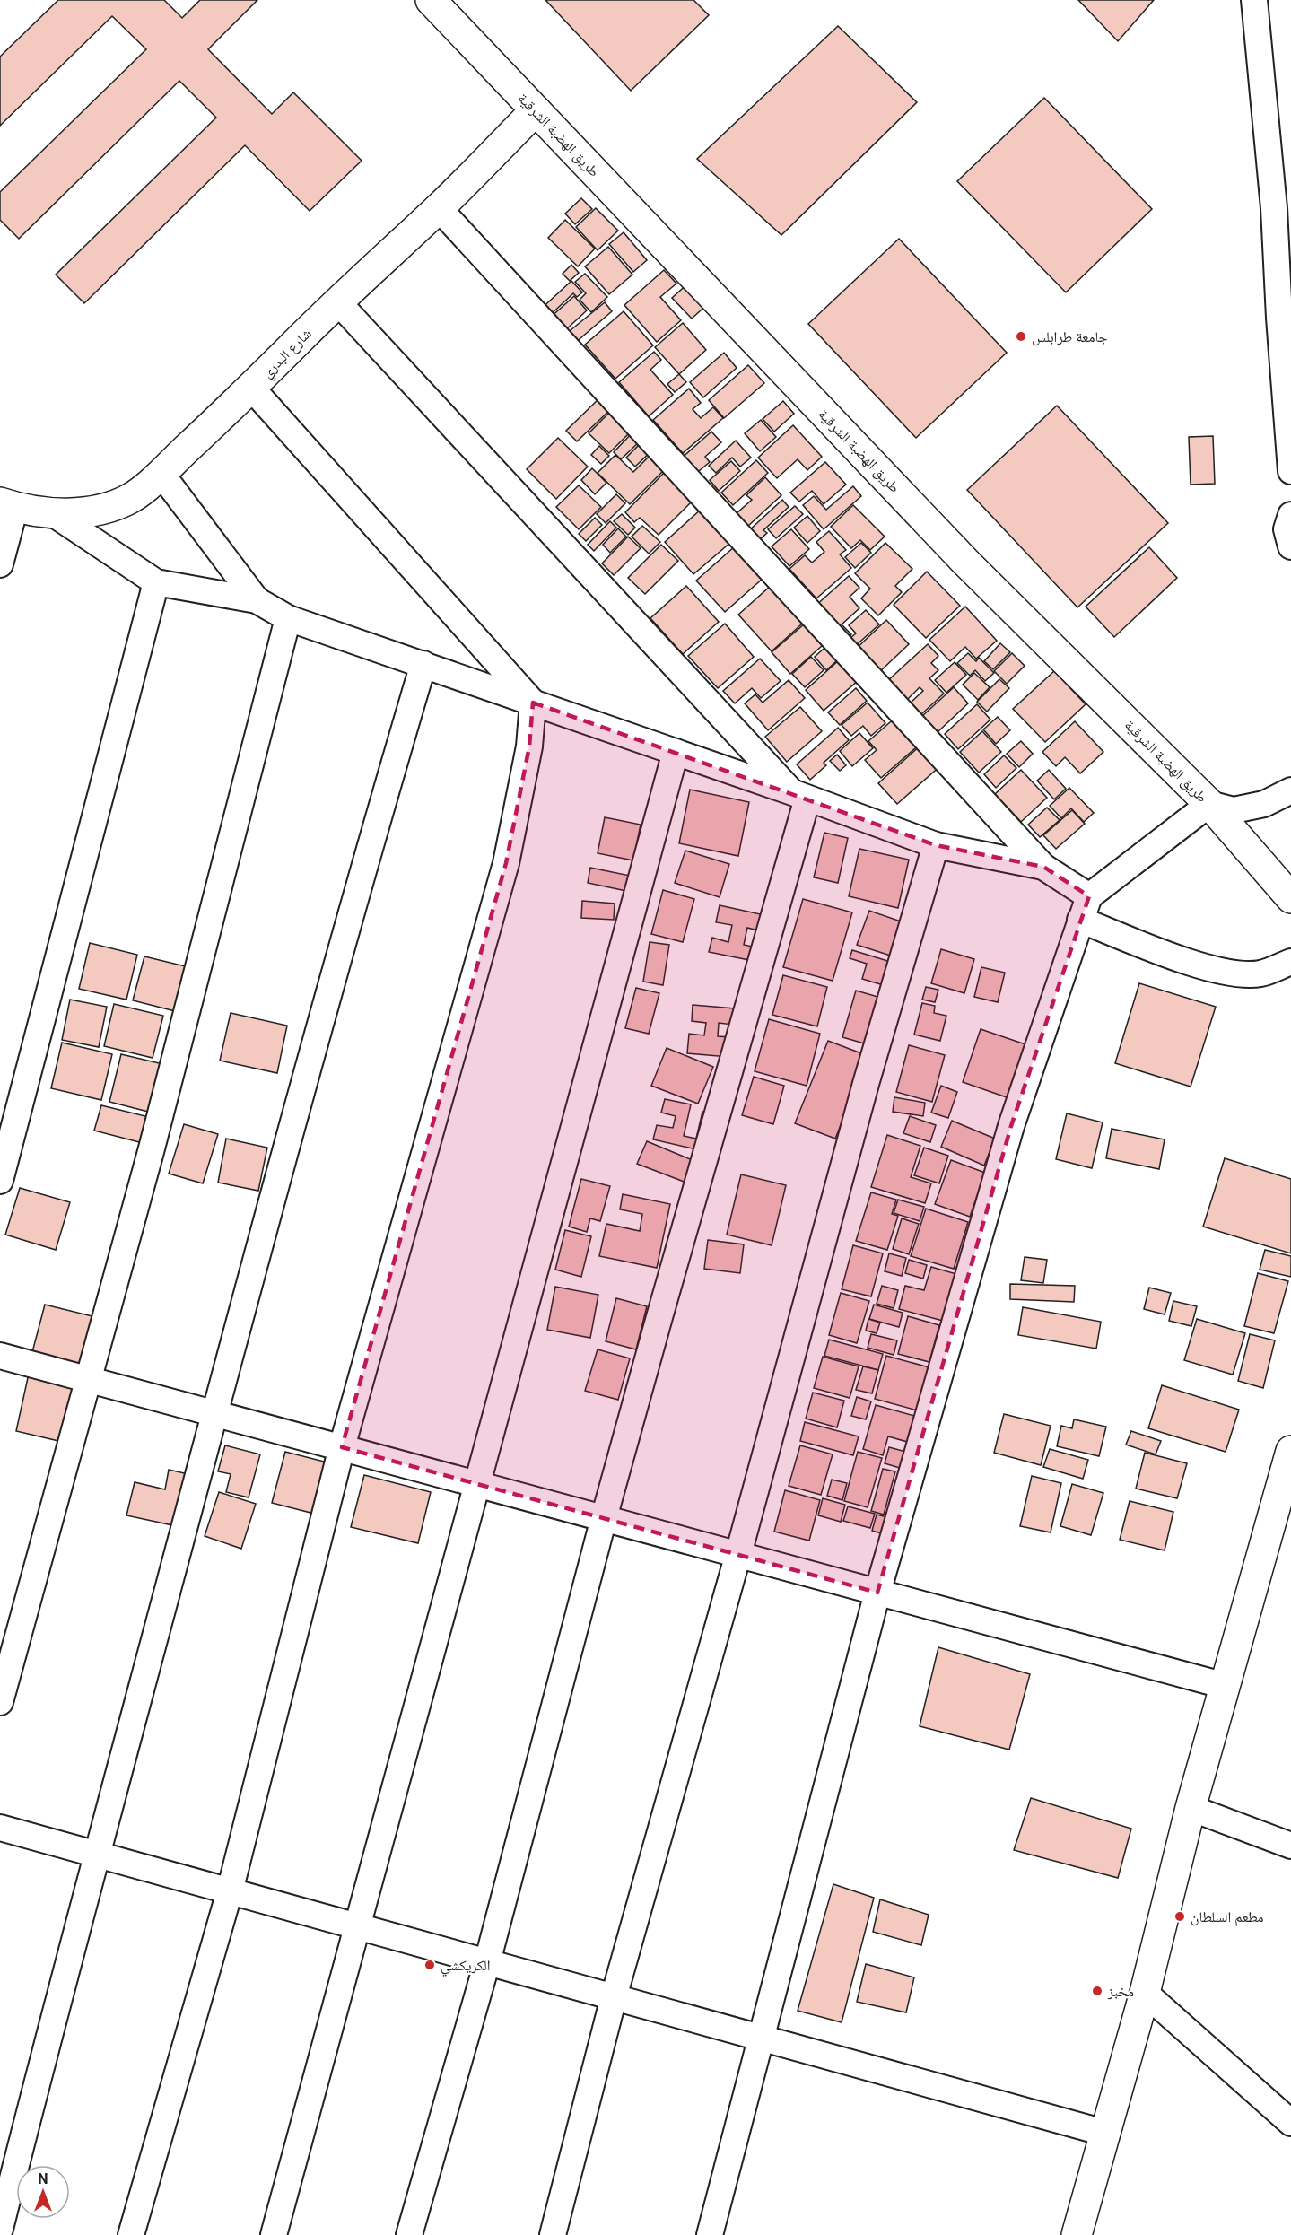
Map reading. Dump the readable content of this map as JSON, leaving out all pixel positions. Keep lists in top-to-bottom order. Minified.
{"streets":{"main road":["طريق الهضبة الشرقية","شارع البدري"]},"crossings":[["طريق الهضبة الشرقية","شارع البدري"]],"places":["جامعة طرابلس","مطعم السلطان","الكريكشي","مخبز"],"north":"top"}
